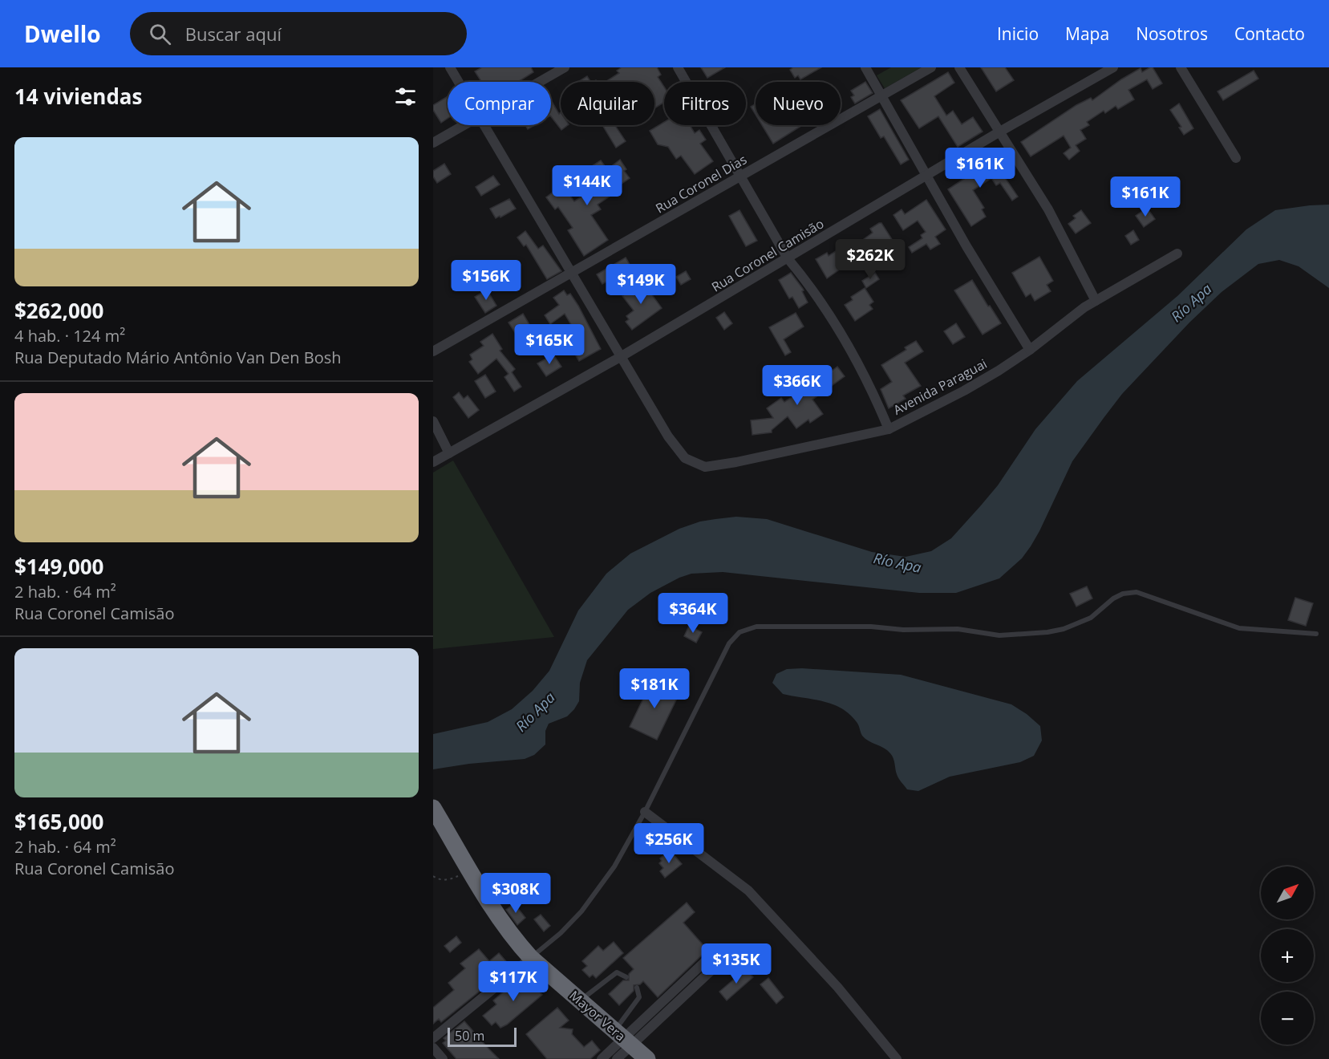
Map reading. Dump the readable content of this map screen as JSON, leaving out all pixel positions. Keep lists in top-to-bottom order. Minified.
{"streets":{"highway":["Mayor Vera"],"street":["Rua Coronel Dias","Rua Coronel Camisão","Avenida Paraguai"]},"crossings":[["Rua Coronel Camisão","Avenida Paraguai"]],"water":["Río Apa"],"scale_bar":"50 m","north":"top right","page":{"header":"Dwello","search":"Buscar aquí","nav":["Inicio","Mapa","Nosotros","Contacto"],"heading":"14 viviendas","chip":["Comprar","Alquilar","Filtros","Nuevo"],"list":[{"name":"$262,000","note":"4 hab. · 124 m² · Rua Deputado Mário Antônio Van Den Bosh"},{"name":"$149,000","note":"2 hab. · 64 m² · Rua Coronel Camisão"},{"name":"$165,000","note":"2 hab. · 64 m² · Rua Coronel Camisão"}],"price":["$161K","$144K","$161K","$262K","$156K","$149K","$165K","$366K","$364K","$181K","$256K","$308K","$135K","$117K"],"map_buttons":["+","−"],"scale":"50 m"}}
